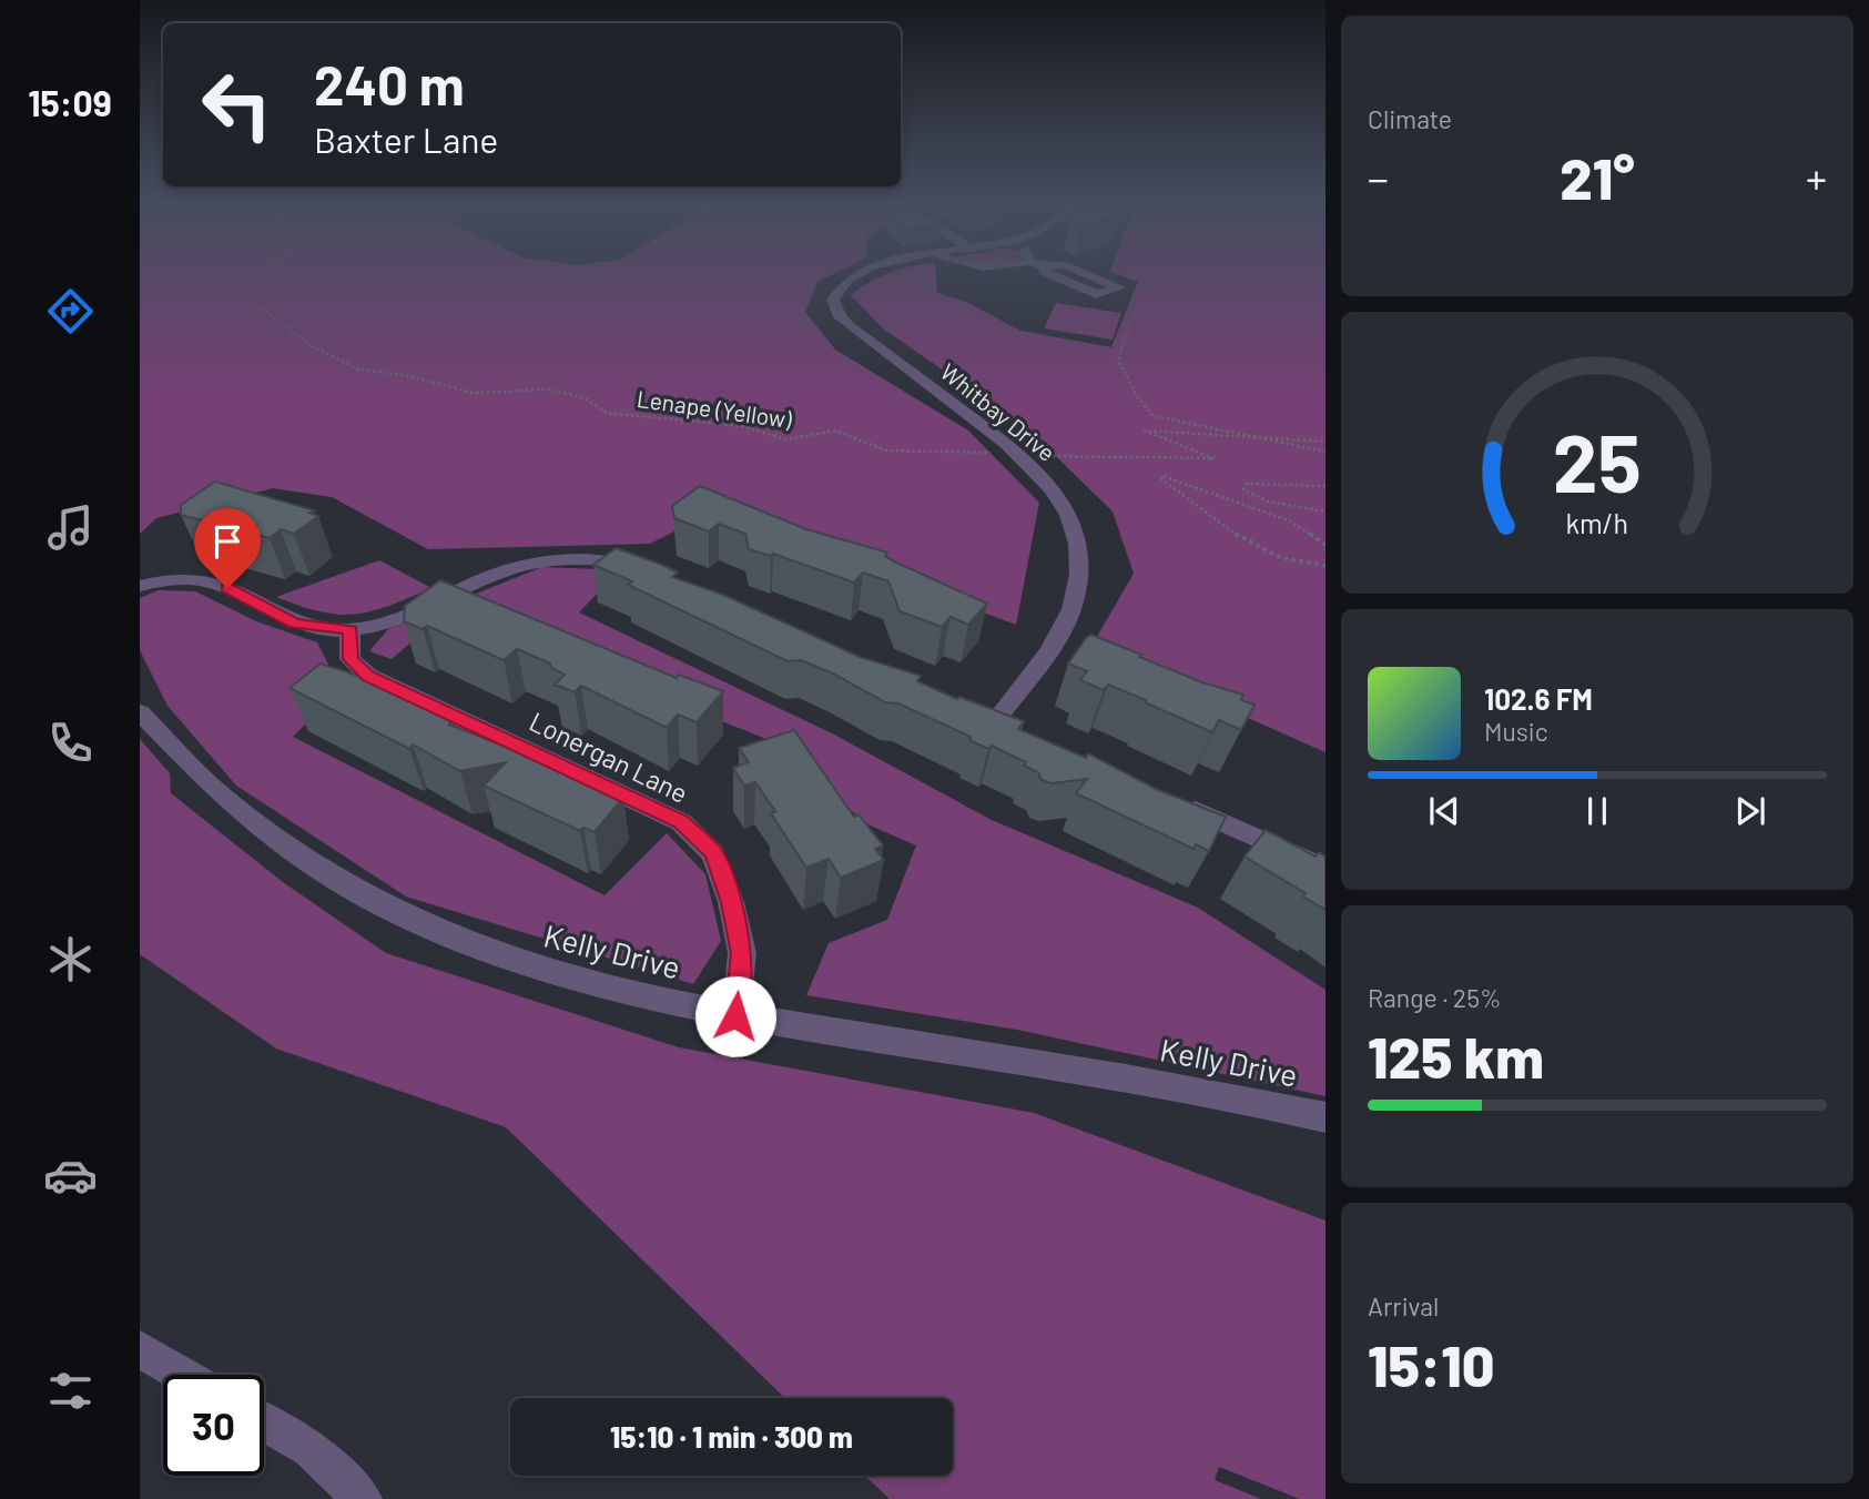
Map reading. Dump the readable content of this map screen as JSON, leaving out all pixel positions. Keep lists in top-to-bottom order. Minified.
{"streets":{"street":["Whitbay Drive","Lonergan Lane","Kelly Drive"],"path":["Lenape (Yellow)"]},"crossings":[["Lenape (Yellow)","Whitbay Drive"],["Lonergan Lane","Kelly Drive"]],"page":{"tabs":"15:09","tile":["Climate",["Range · 25%","125 km"],["Arrival","15:10"]],"turn":["240 m","Baxter Lane"],"heat":["−","21°","+"],"song":["102.6 FM","Music"],"limit":"30","trip":"15:10 · 1 min · 300 m","gauge":["25","km/h"]}}
